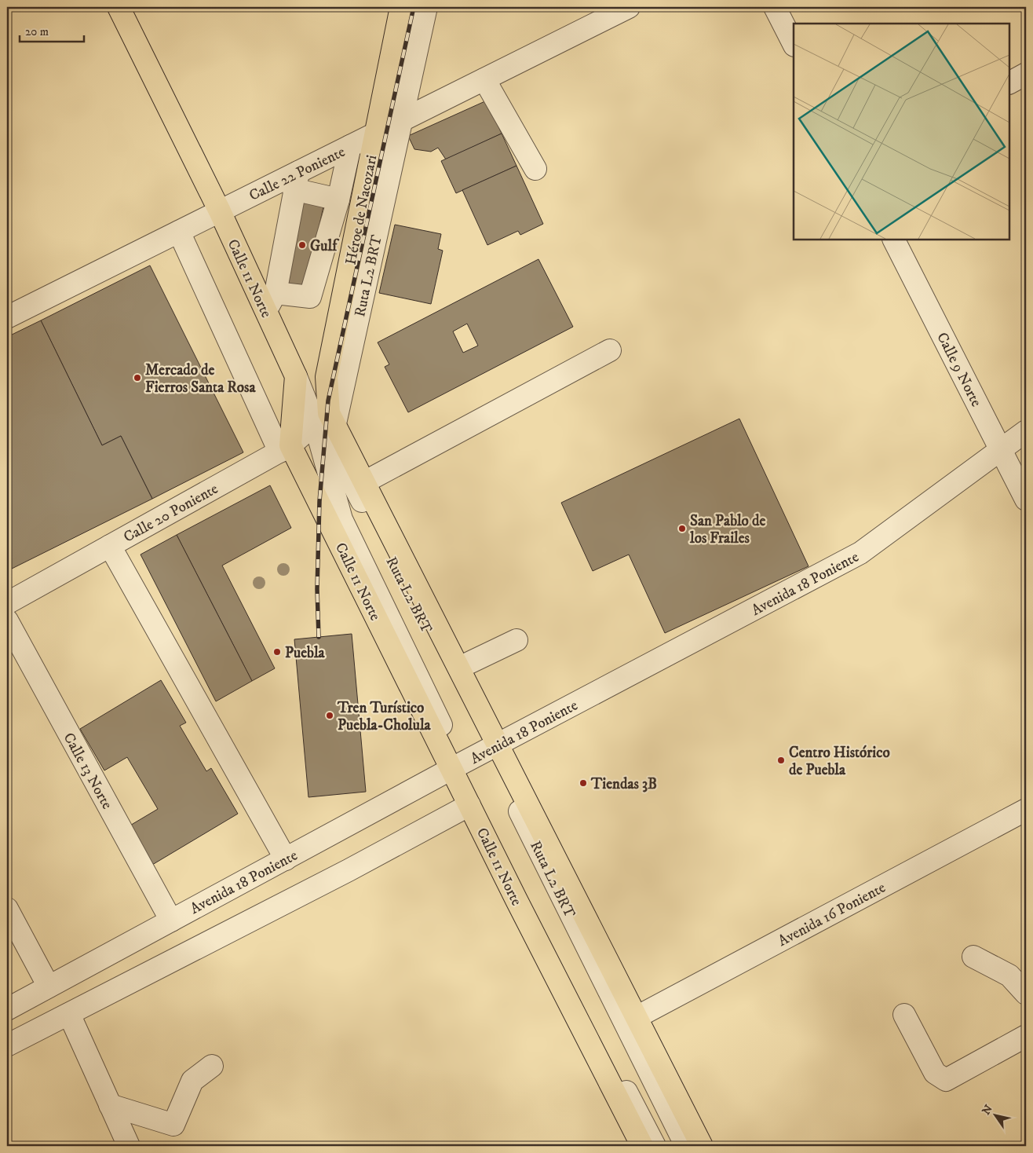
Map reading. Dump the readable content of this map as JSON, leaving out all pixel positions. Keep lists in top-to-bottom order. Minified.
{"streets":{"main road":["Héroe de Nacozari","Calle 11 Norte"],"street":["Calle 22 Poniente","Ruta L2 BRT","Calle 9 Norte","Calle 20 Poniente","Avenida 18 Poniente","Calle 13 Norte","Avenida 16 Poniente"]},"crossings":[["Calle 22 Poniente","Héroe de Nacozari"],["Calle 22 Poniente","Ruta L2 BRT"],["Calle 22 Poniente","Calle 11 Norte"],["Héroe de Nacozari","Ruta L2 BRT"],["Héroe de Nacozari","Calle 20 Poniente"],["Ruta L2 BRT","Calle 11 Norte"],["Ruta L2 BRT","Calle 20 Poniente"],["Ruta L2 BRT","Avenida 18 Poniente"],["Calle 11 Norte","Calle 20 Poniente"],["Calle 11 Norte","Avenida 18 Poniente"],["Calle 9 Norte","Avenida 18 Poniente"],["Avenida 18 Poniente","Calle 13 Norte"]],"places":["Gulf","Mercado de Fierros Santa Rosa","San Pablo de los Frailes","Puebla","Tren Turístico Puebla-Cholula","Centro Histórico de Puebla","Tiendas 3B"],"scale_bar":"20 m","north":"top left"}
